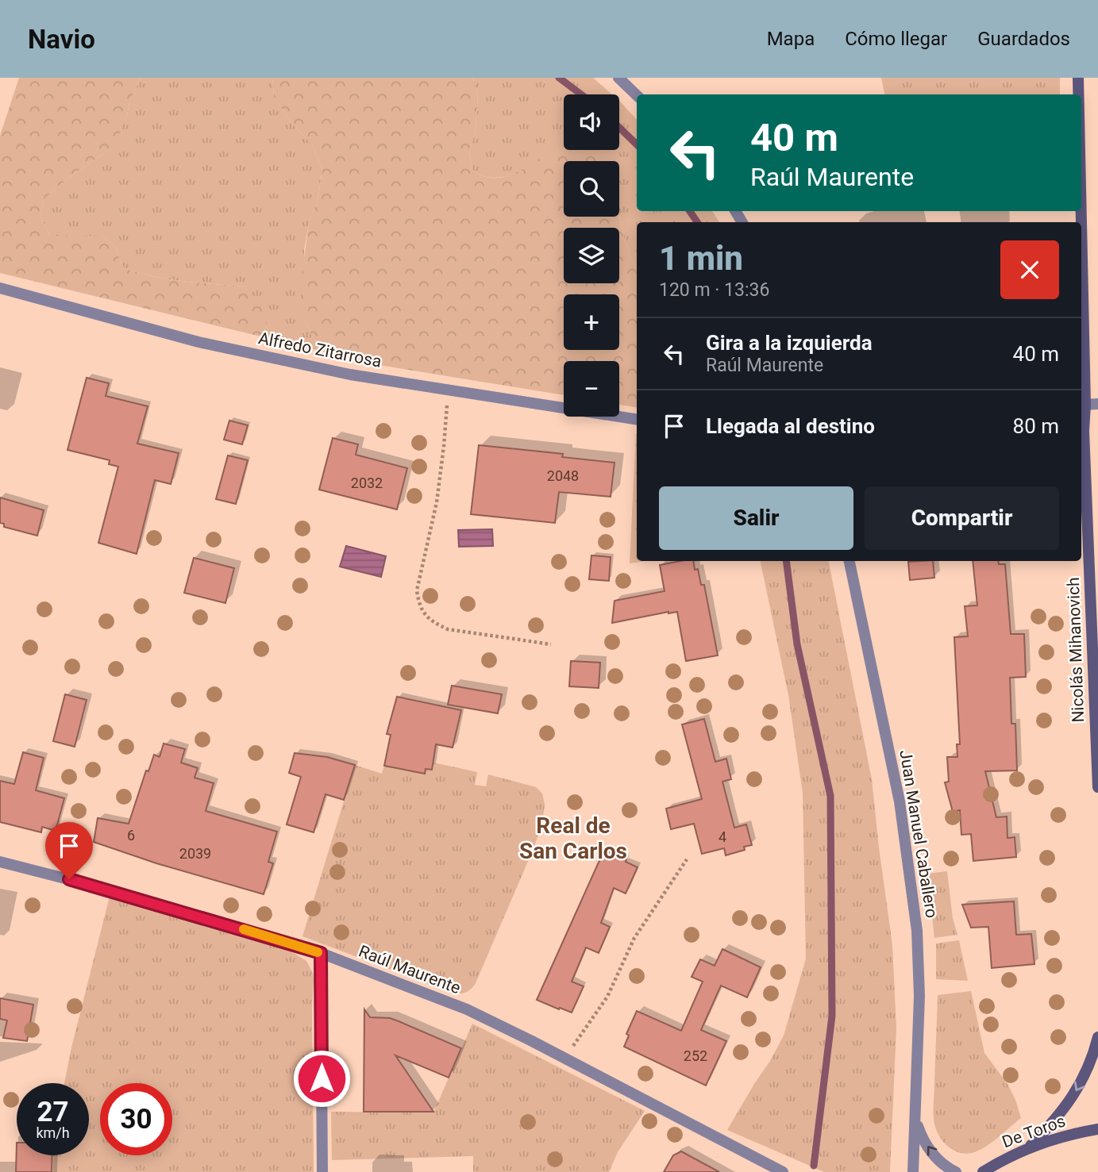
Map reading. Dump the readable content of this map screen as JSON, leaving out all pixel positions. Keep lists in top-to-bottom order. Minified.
{"streets":{"street":["Alfredo Zitarrosa","Nicolás Mihanovich","Juan Manuel Caballero","Raúl Maurente","De Toros"]},"districts":["Real de San Carlos"],"house_numbers":["2048","2032","6","4","2039","252"],"page":{"header":"Navio","nav":["Mapa","Cómo llegar","Guardados"],"map_buttons":["+","−"],"turn":["40 m","Raúl Maurente"],"heading":["1 min","120 m · 13:36"],"list":[{"name":"Gira a la izquierda","note":"Raúl Maurente","value":"40 m"},{"name":"Llegada al destino","value":"80 m"}],"buttons":["Salir","Compartir"],"speed":"27 km/h","limit":"30"}}
